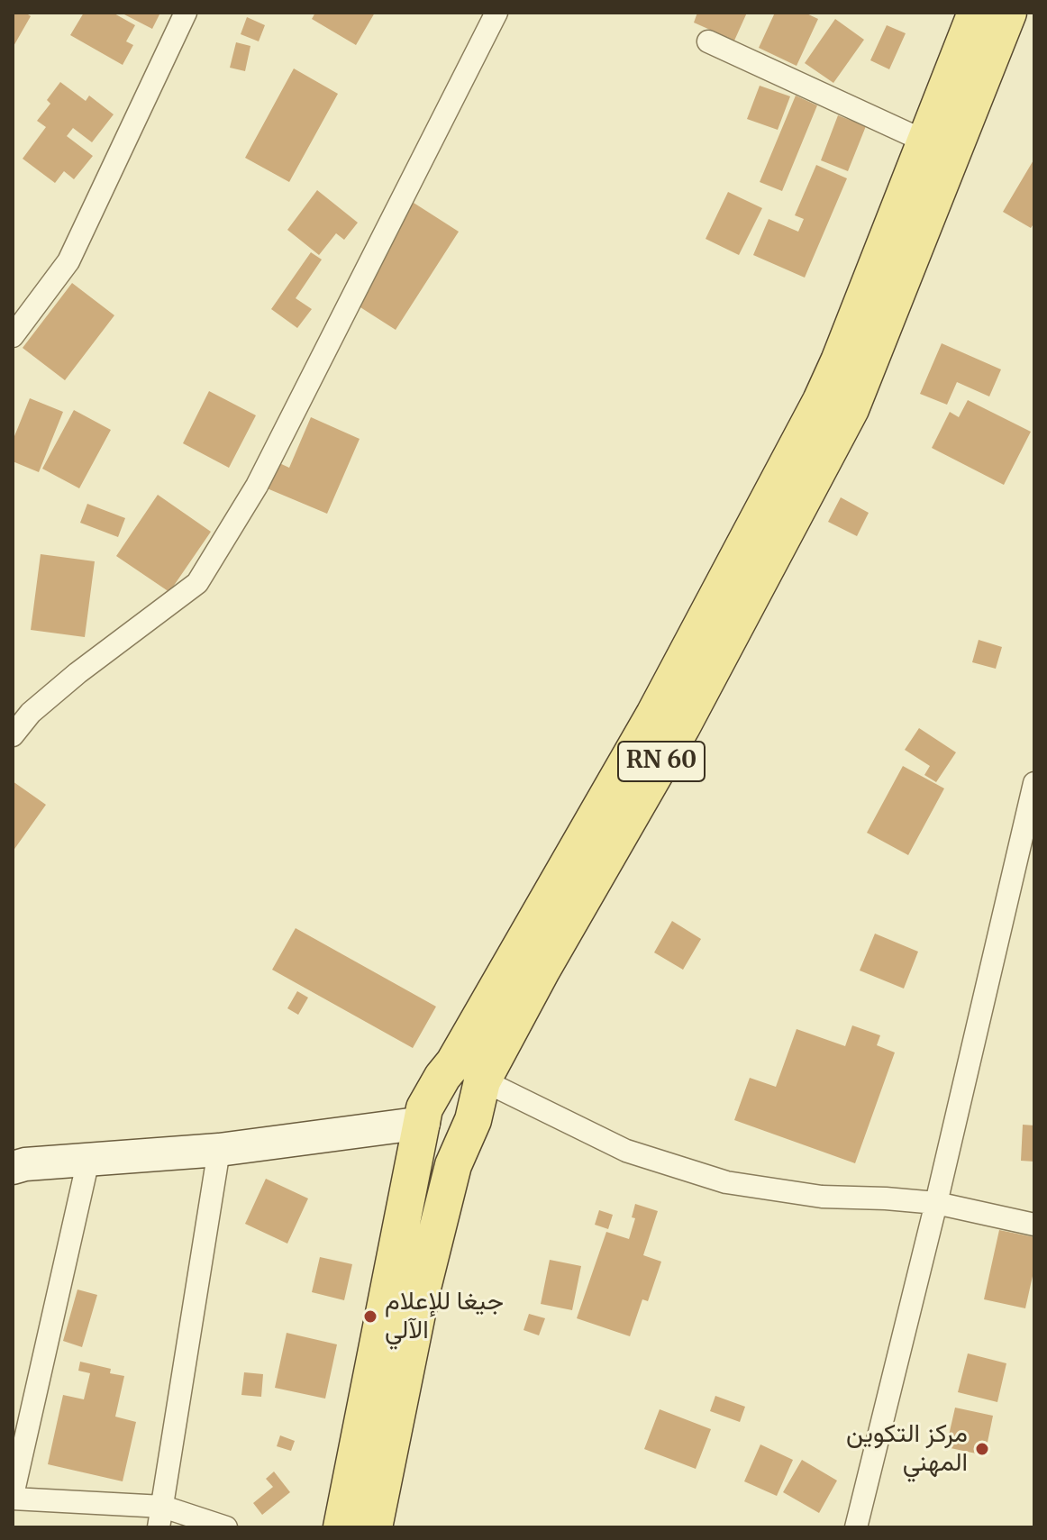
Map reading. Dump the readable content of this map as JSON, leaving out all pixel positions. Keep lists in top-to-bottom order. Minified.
{"streets":{"main road":["RN 60"]},"places":["جيغا للإعلام الآلي","مركز التكوين المهني"]}
